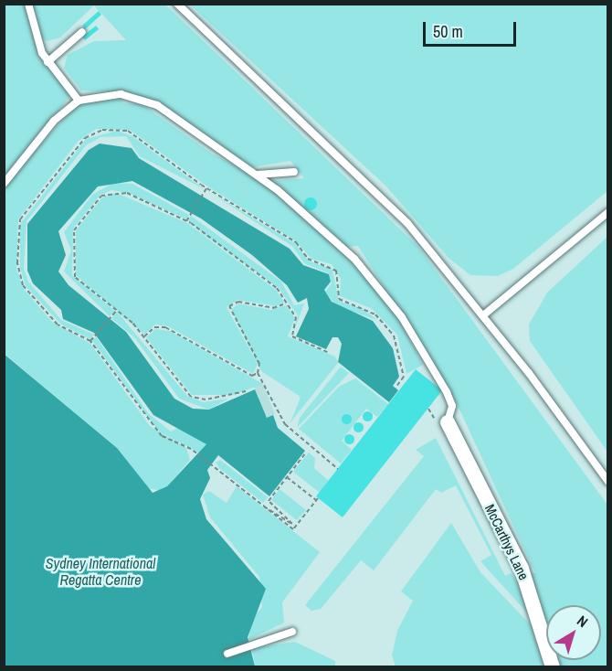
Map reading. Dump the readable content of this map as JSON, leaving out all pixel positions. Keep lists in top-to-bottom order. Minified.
{"streets":{"street":["McCarthys Lane"]},"water":["Sydney International Regatta Centre"],"scale_bar":"50 m","north":"top right"}
